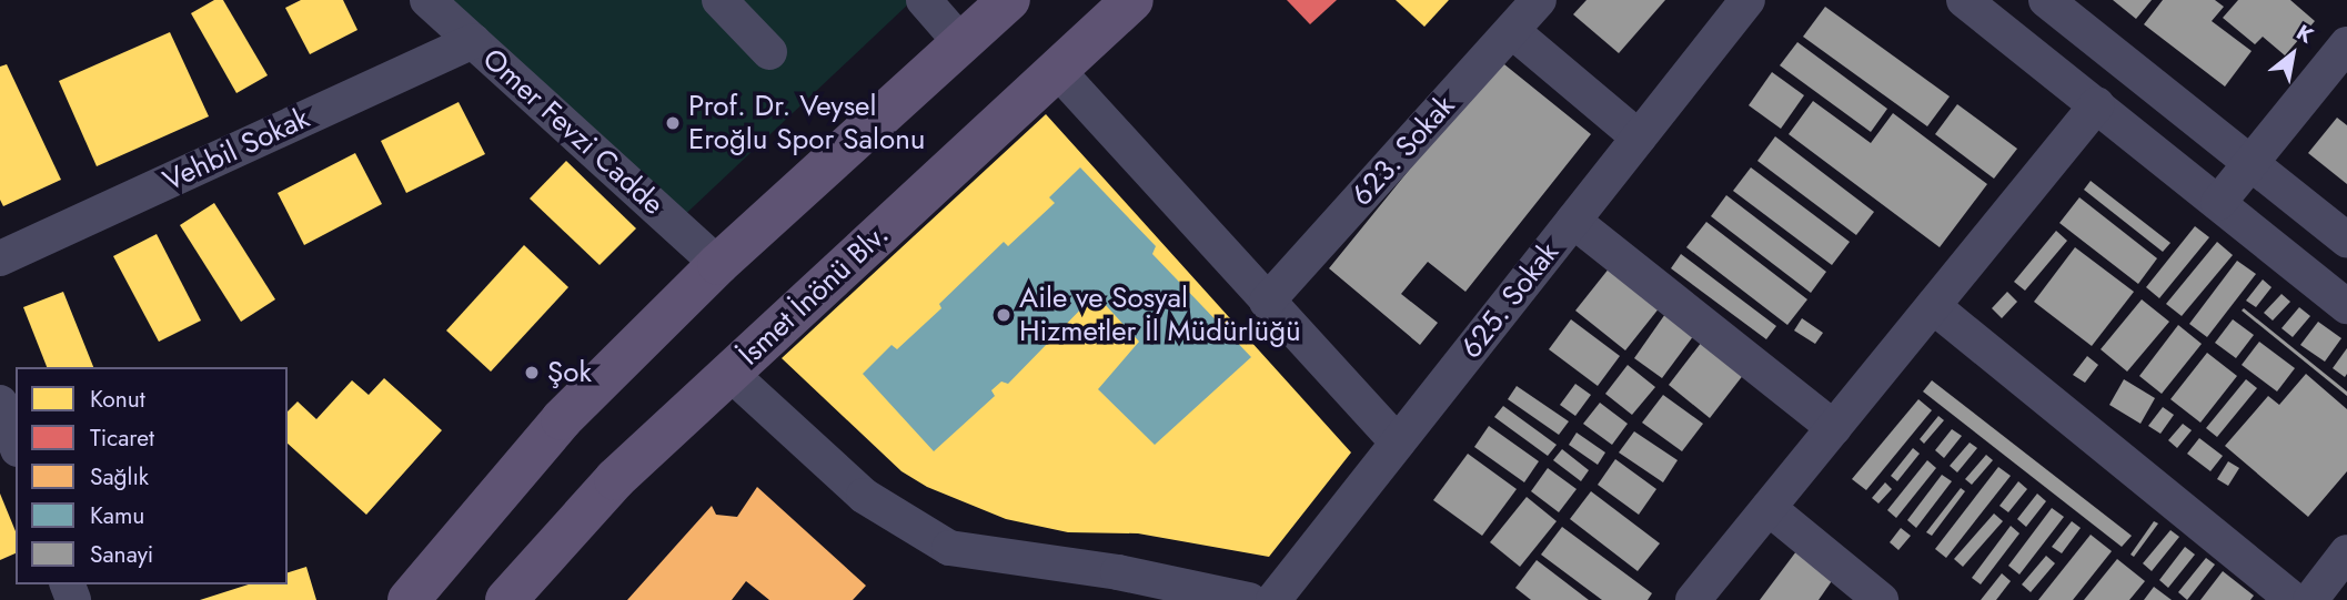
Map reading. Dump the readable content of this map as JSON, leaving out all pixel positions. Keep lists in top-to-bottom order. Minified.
{"streets":{"main road":["İsmet İnönü Blv."],"street":["Omer Fevzi Cadde","Vehbil Sokak","623. Sokak","625. Sokak"]},"crossings":[["Omer Fevzi Cadde","Vehbil Sokak"]],"places":["Prof. Dr. Veysel Eroğlu Spor Salonu","Aile ve Sosyal Hizmetler İl Müdürlüğü","Şok"],"legend":["Konut","Ticaret","Sağlık","Kamu","Sanayi"],"north":"top right"}
